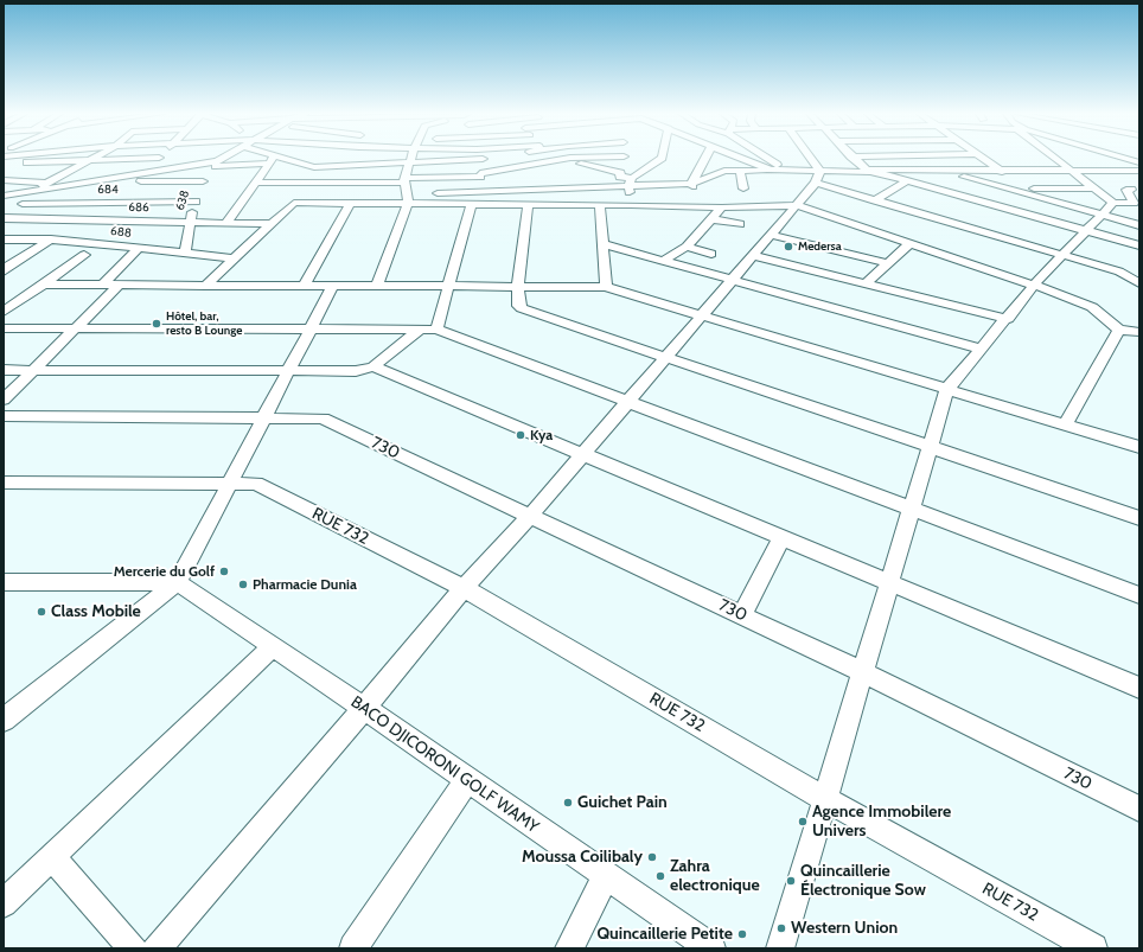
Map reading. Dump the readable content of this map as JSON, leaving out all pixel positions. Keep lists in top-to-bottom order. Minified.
{"streets":{"street":["684","638","686","688","730","RUE 732","BACO DJICORONI GOLF WAMY"]},"crossings":[["684","638"],["638","686"],["638","688"]],"places":["Medersa","Hôtel, bar, resto B Lounge","Kya","Mercerie du Golf","Pharmacie Dunia","Class Mobile","Guichet Pain","Agence Immobilere Univers","Moussa Coilibaly","Zahra electronique","Quincaillerie Électronique Sow","Western Union","Quincaillerie Petite"]}
